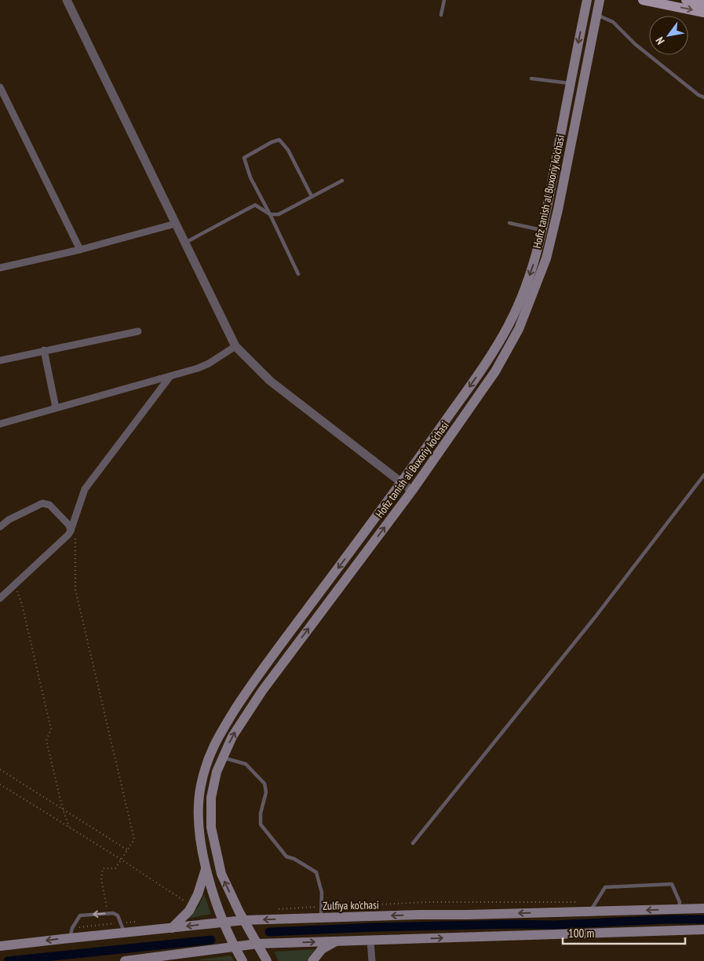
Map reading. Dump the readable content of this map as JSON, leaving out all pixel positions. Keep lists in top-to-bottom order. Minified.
{"streets":{"main road":["Hofiz tanish al Buxoriy ko'chasi","Zulfiya ko'chasi"]},"crossings":[["Hofiz tanish al Buxoriy ko'chasi","Zulfiya ko'chasi"]],"scale_bar":"100 m","north":"bottom left"}
